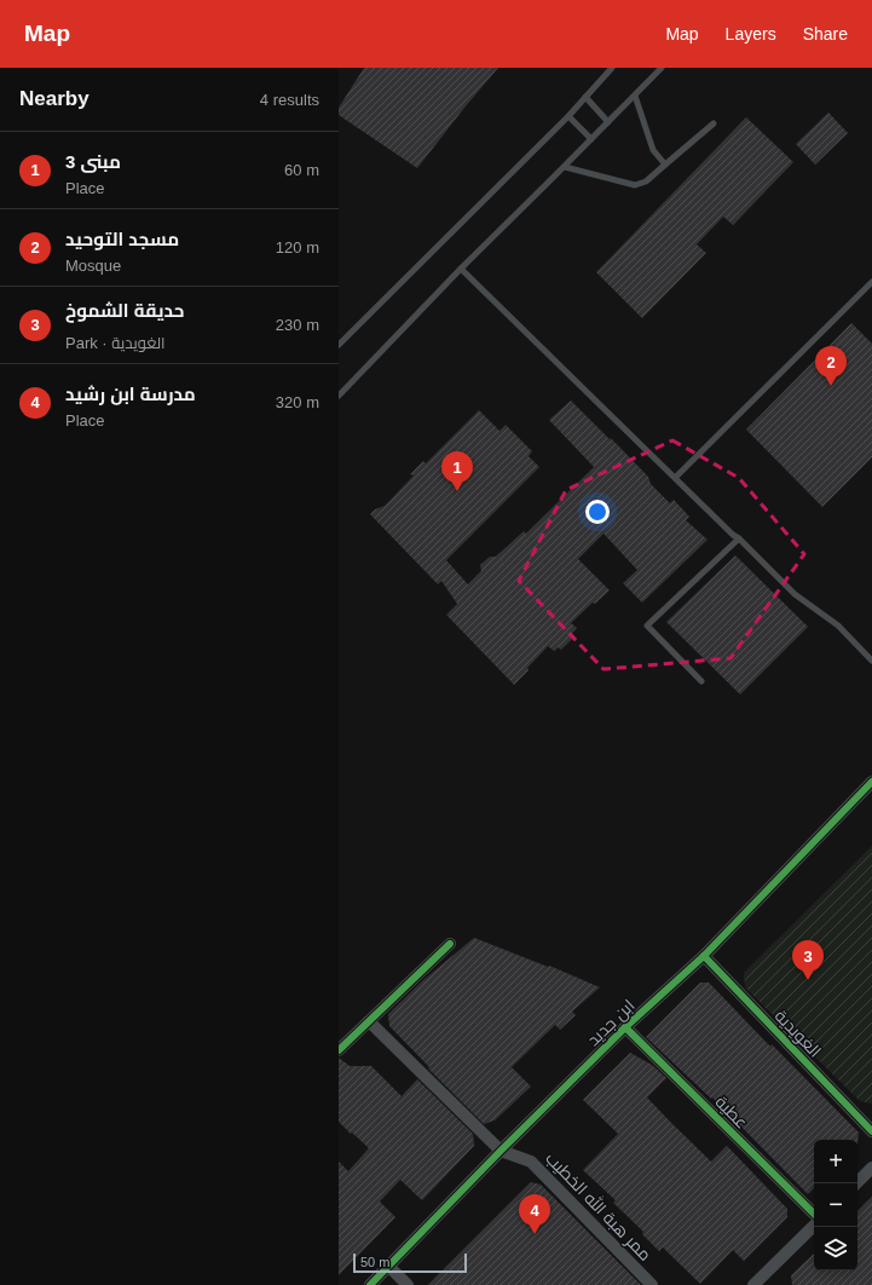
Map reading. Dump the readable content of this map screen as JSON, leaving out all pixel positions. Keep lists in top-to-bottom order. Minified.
{"streets":{"street":["ابن جديد","الغويدية","عطية","ممر هبة الله الخطيب"]},"crossings":[["ابن جديد","الغويدية"],["ابن جديد","عطية"],["ابن جديد","ممر هبة الله الخطيب"]],"scale_bar":"50 m","page":{"header":"Map","nav":["Map","Layers","Share"],"heading":["Nearby","4 results"],"list":[{"mark":"1","name":"مبنى 3","note":"Place","value":"60 m"},{"mark":"2","name":"مسجد التوحيد","note":"Mosque","value":"120 m"},{"mark":"3","name":"حديقة الشموخ","note":"Park · الغويدية","value":"230 m"},{"mark":"4","name":"مدرسة ابن رشيد","note":"Place","value":"320 m"}],"pins":["2","1","3","4"],"map_buttons":["+","−"],"scale":"50 m"}}
